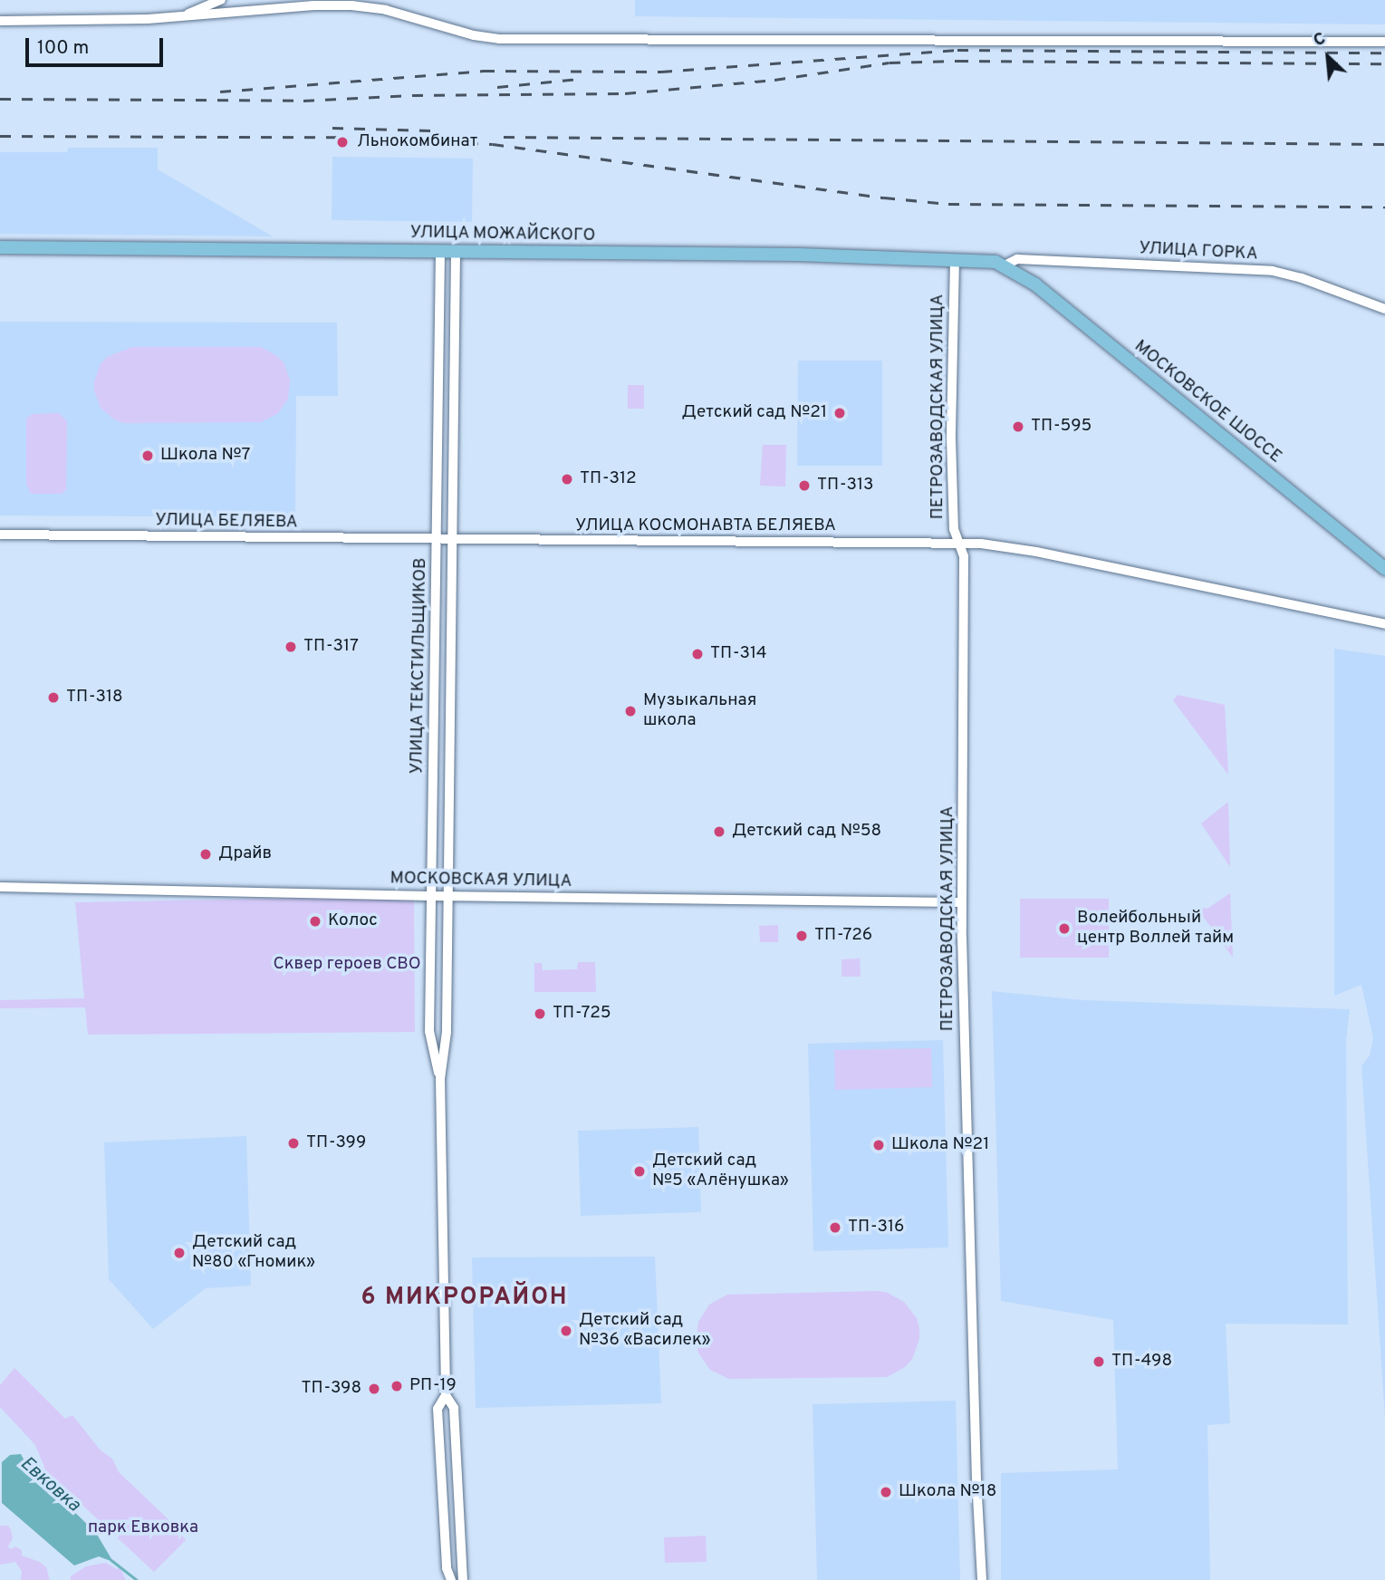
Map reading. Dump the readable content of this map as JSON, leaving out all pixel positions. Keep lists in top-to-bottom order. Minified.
{"streets":{"main road":["УЛИЦА МОЖАЙСКОГО","МОСКОВСКОЕ ШОССЕ"],"street":["УЛИЦА ГОРКА","ПЕТРОЗАВОДСКАЯ УЛИЦА","УЛИЦА БЕЛЯЕВА","УЛИЦА КОСМОНАВТА БЕЛЯЕВА","УЛИЦА ТЕКСТИЛЬЩИКОВ","МОСКОВСКАЯ УЛИЦА"]},"crossings":[["УЛИЦА МОЖАЙСКОГО","УЛИЦА ГОРКА"],["УЛИЦА МОЖАЙСКОГО","МОСКОВСКОЕ ШОССЕ"],["УЛИЦА МОЖАЙСКОГО","ПЕТРОЗАВОДСКАЯ УЛИЦА"],["УЛИЦА МОЖАЙСКОГО","УЛИЦА ТЕКСТИЛЬЩИКОВ"],["УЛИЦА ГОРКА","МОСКОВСКОЕ ШОССЕ"],["ПЕТРОЗАВОДСКАЯ УЛИЦА","УЛИЦА КОСМОНАВТА БЕЛЯЕВА"],["ПЕТРОЗАВОДСКАЯ УЛИЦА","МОСКОВСКАЯ УЛИЦА"],["УЛИЦА БЕЛЯЕВА","УЛИЦА КОСМОНАВТА БЕЛЯЕВА"],["УЛИЦА БЕЛЯЕВА","УЛИЦА ТЕКСТИЛЬЩИКОВ"],["УЛИЦА КОСМОНАВТА БЕЛЯЕВА","УЛИЦА ТЕКСТИЛЬЩИКОВ"],["УЛИЦА ТЕКСТИЛЬЩИКОВ","МОСКОВСКАЯ УЛИЦА"]],"districts":["6 МИКРОРАЙОН"],"water":["Евковка"],"parks":["Сквер героев СВО","парк Евковка"],"places":["Льнокомбинат","Детский сад №21","ТП-595","Школа №7","ТП-312","ТП-313","ТП-317","ТП-314","ТП-318","Музыкальная школа","Детский сад №58","Драйв","Колос","Волейбольный центр Воллей тайм","ТП-726","ТП-725","ТП-399","Школа №21","Детский сад №5 «Алёнушка»","ТП-316","Детский сад №80 «Гномик»","Детский сад №36 «Василек»","ТП-498","РП-19","ТП-398","Школа №18"],"scale_bar":"100 m","north":"top left"}
